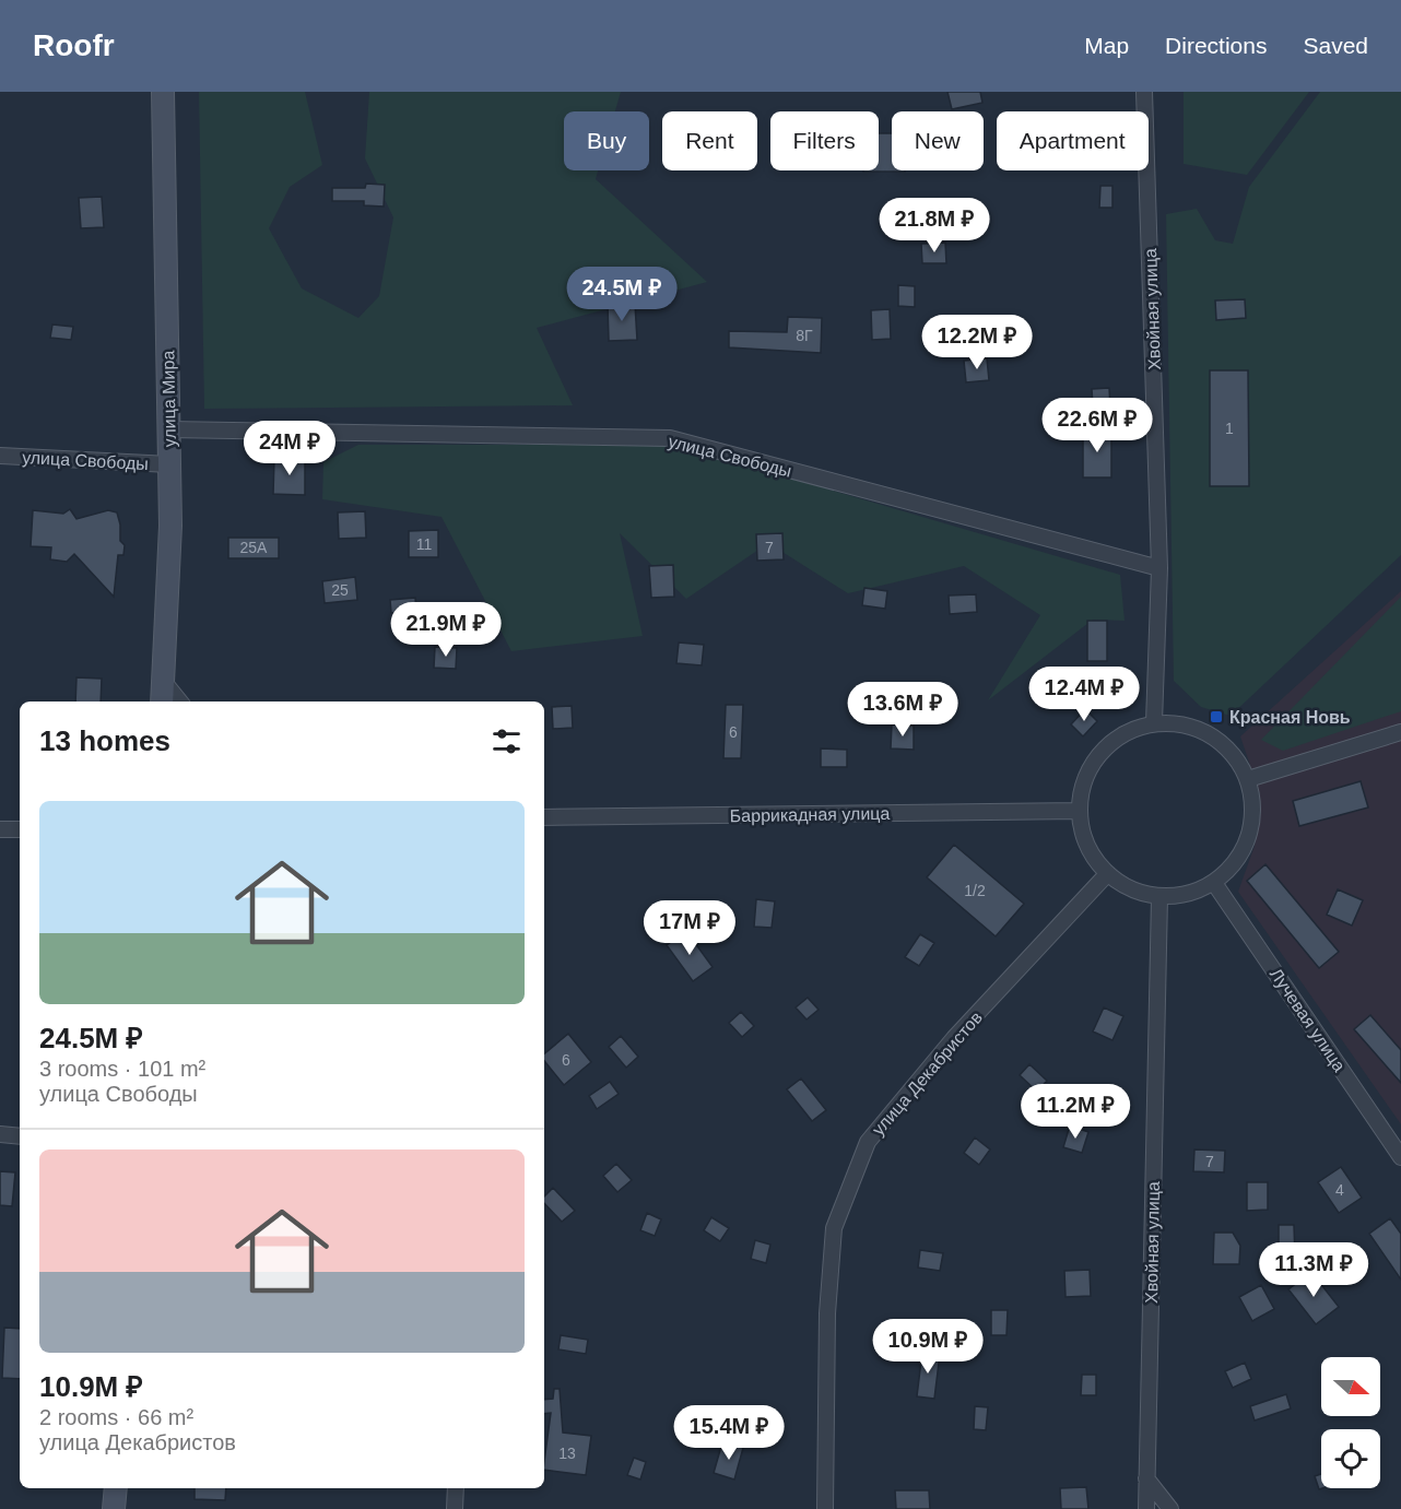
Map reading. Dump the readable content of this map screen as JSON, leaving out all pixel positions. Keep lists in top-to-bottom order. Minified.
{"streets":{"street":["Хвойная улица","улица Мира","улица Свободы","Баррикадная улица","Лучевая улица","улица Декабристов"]},"crossings":[["Хвойная улица","улица Свободы"],["Хвойная улица","Баррикадная улица"],["Хвойная улица","Лучевая улица"],["Хвойная улица","улица Декабристов"],["улица Мира","улица Свободы"],["Баррикадная улица","Лучевая улица"],["Баррикадная улица","улица Декабристов"],["Лучевая улица","улица Декабристов"]],"places":{"transit":["Красная Новь"]},"house_numbers":["8Г","1","11","25А","7","25","6","1/2","6","7","4","13"],"north":"right","page":{"header":"Roofr","nav":["Map","Directions","Saved"],"chip":["Buy","Rent","Filters","New","Apartment"],"price":["21.8M ₽","24.5M ₽","12.2M ₽","22.6M ₽","24M ₽","21.9M ₽","12.4M ₽","13.6M ₽","17M ₽","11.2M ₽","11.3M ₽","10.9M ₽","15.4M ₽"],"heading":"13 homes","list":[{"name":"24.5M ₽","note":"3 rooms · 101 m² · улица Свободы"},{"name":"10.9M ₽","note":"2 rooms · 66 m² · улица Декабристов"}]}}
